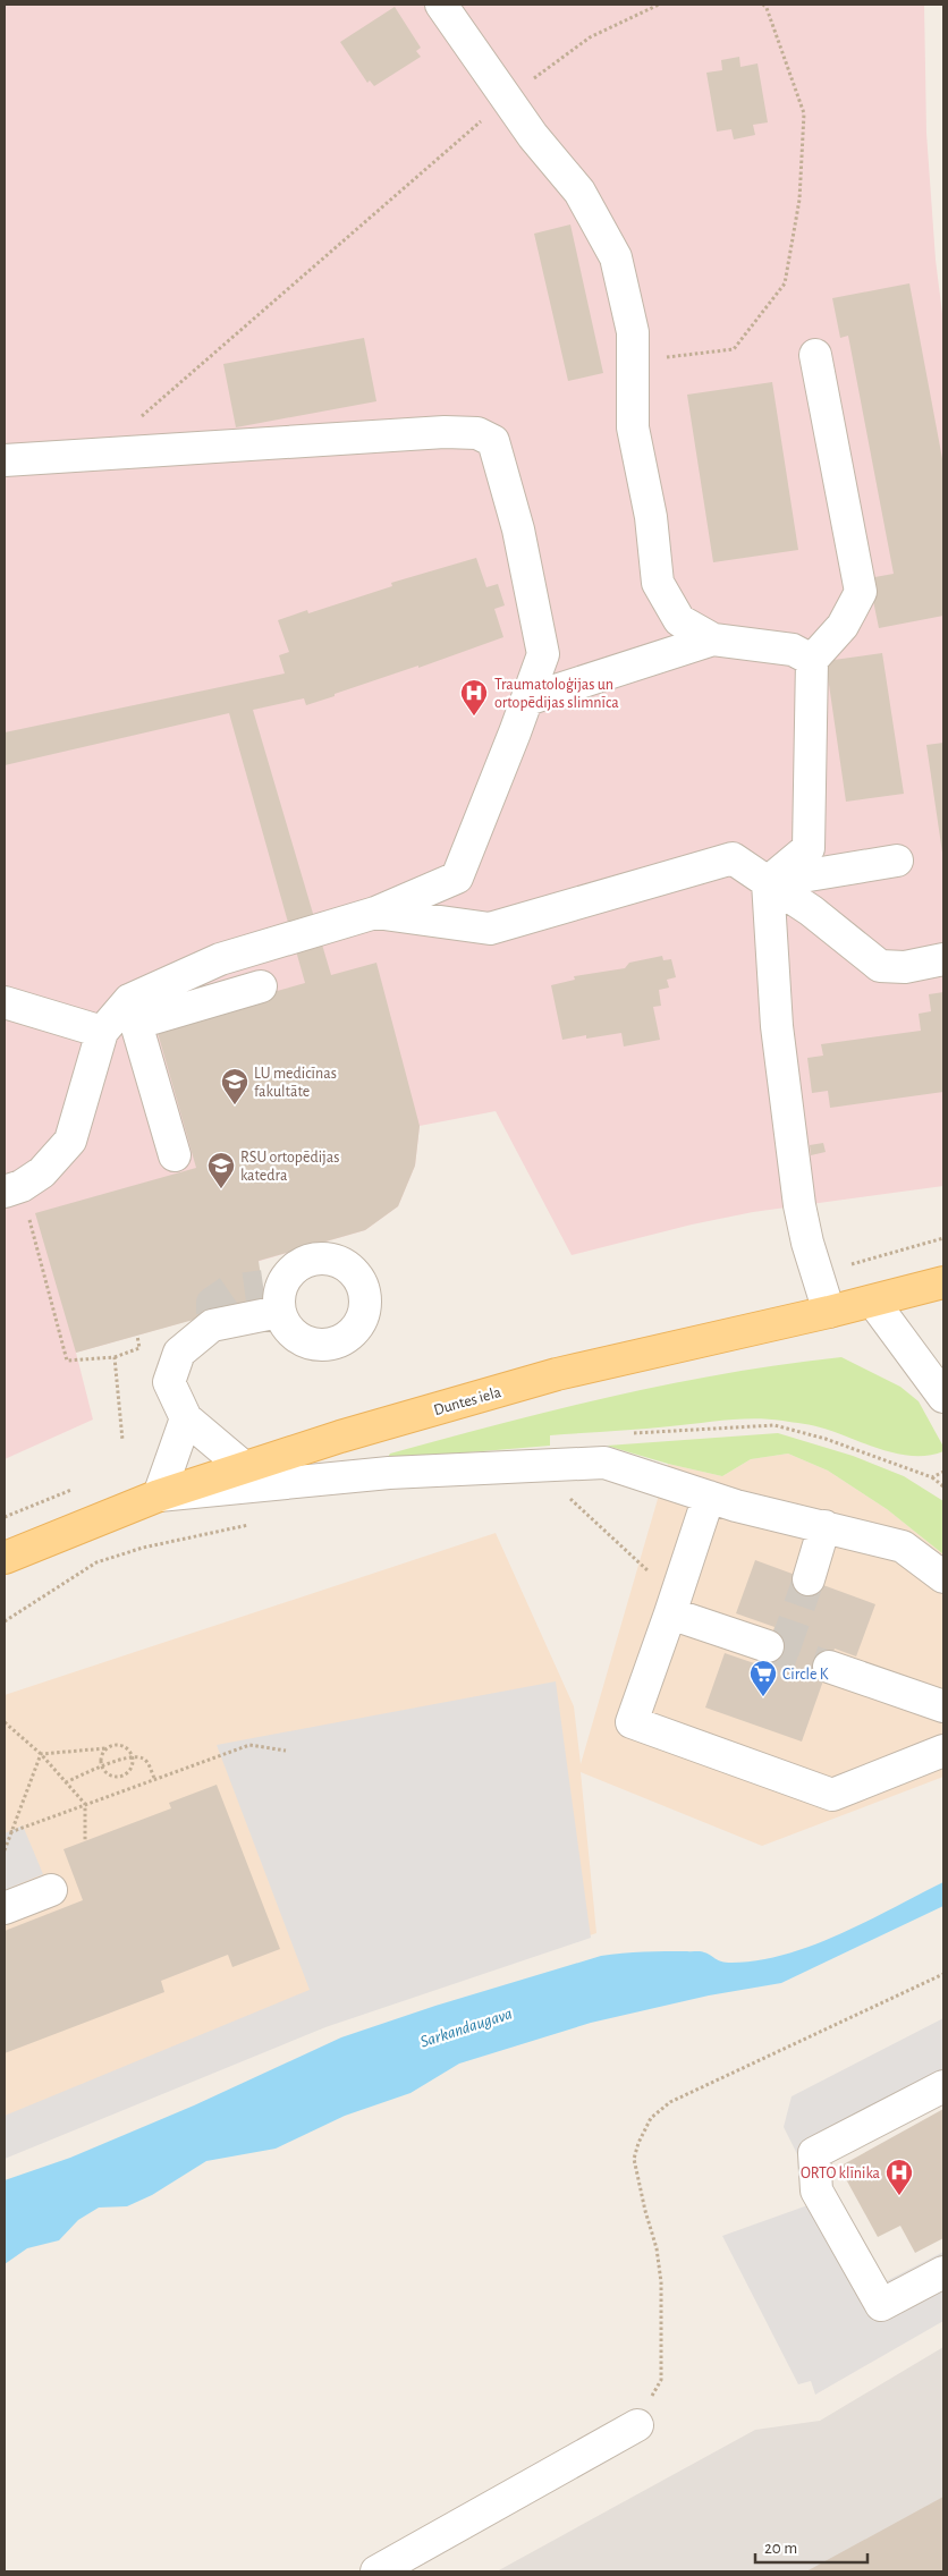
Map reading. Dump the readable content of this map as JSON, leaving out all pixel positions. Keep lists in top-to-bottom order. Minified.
{"streets":{"main road":["Duntes iela"]},"water":["Sarkandaugava"],"places":{"hospital":["Traumatoloģijas un ortopēdijas slimnīca","ORTO klīnika"],"school or university":["LU medicīnas fakultāte","RSU ortopēdijas katedra"],"supermarket":["Circle K"]},"scale_bar":"20 m"}
